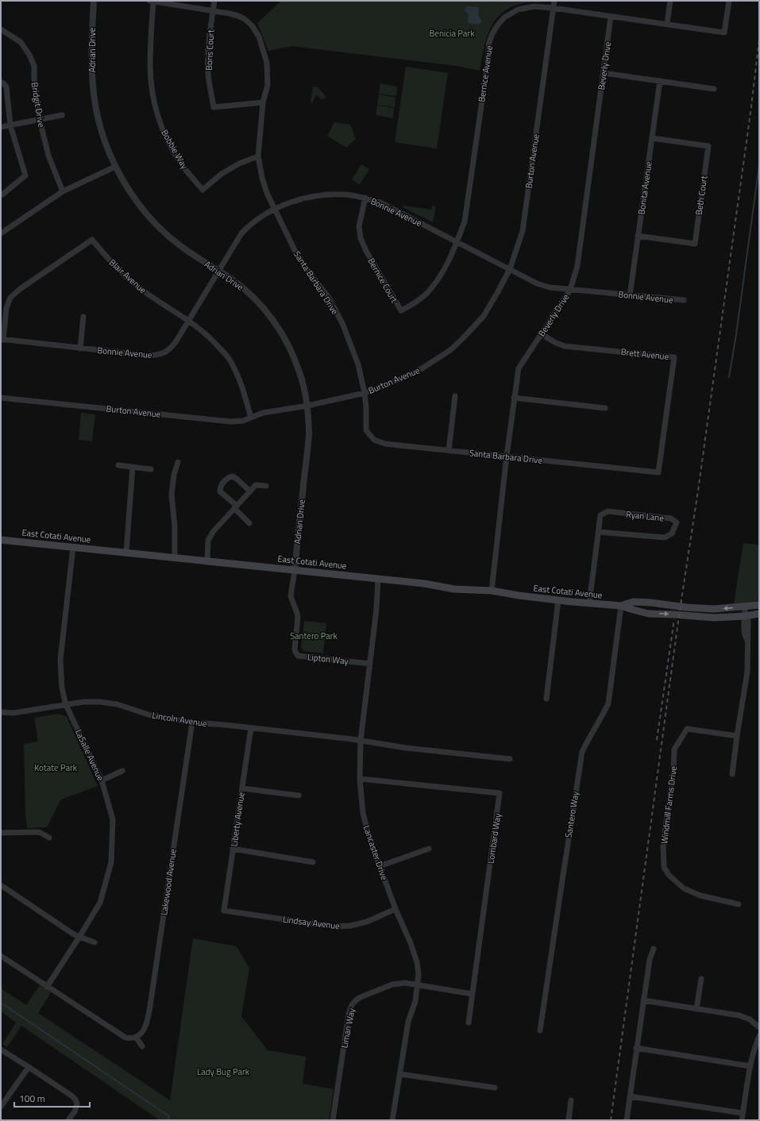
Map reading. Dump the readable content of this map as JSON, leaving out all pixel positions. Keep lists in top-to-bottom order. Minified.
{"streets":{"main road":["East Cotati Avenue"],"street":["Adrian Drive","Boris Court","Beverly Drive","Bernice Avenue","Bridgit Drive","Bobbie Way","Burton Avenue","Bonita Avenue","Beth Court","Bonnie Avenue","Blair Avenue","Bernice Court","Santa Barbara Drive","Brett Avenue","Ryan Lane","Lipton Way","Lincoln Avenue","LaSalle Avenue","Windmill Farms Drive","Santero Way","Liberty Avenue","Lombard Way","Lancaster Drive","Lakewood Avenue","Lindsay Avenue","Liman Way"]},"crossings":[["Adrian Drive","Burton Avenue"],["Adrian Drive","Bonnie Avenue"],["Adrian Drive","East Cotati Avenue"],["Adrian Drive","Lipton Way"],["Boris Court","Santa Barbara Drive"],["Beverly Drive","Bernice Avenue"],["Beverly Drive","Bonnie Avenue"],["Beverly Drive","Santa Barbara Drive"],["Beverly Drive","Brett Avenue"],["Beverly Drive","East Cotati Avenue"],["Bernice Avenue","Burton Avenue"],["Bernice Avenue","Bonnie Avenue"],["Bernice Avenue","Bernice Court"],["Bobbie Way","Santa Barbara Drive"],["Burton Avenue","Bonnie Avenue"],["Burton Avenue","Blair Avenue"],["Burton Avenue","Santa Barbara Drive"],["Bonita Avenue","Beth Court"],["Bonita Avenue","Bonnie Avenue"],["Bonnie Avenue","Blair Avenue"],["Bonnie Avenue","Bernice Court"],["Bonnie Avenue","Santa Barbara Drive"],["Santa Barbara Drive","Brett Avenue"],["Ryan Lane","East Cotati Avenue"],["East Cotati Avenue","Lipton Way"],["East Cotati Avenue","LaSalle Avenue"],["East Cotati Avenue","Santero Way"],["East Cotati Avenue","Lancaster Drive"],["Lipton Way","Lancaster Drive"],["Lincoln Avenue","LaSalle Avenue"],["Lincoln Avenue","Liberty Avenue"],["Lincoln Avenue","Lancaster Drive"],["Lincoln Avenue","Lakewood Avenue"],["Liberty Avenue","Lindsay Avenue"],["Lombard Way","Lancaster Drive"],["Lombard Way","Liman Way"],["Lancaster Drive","Lindsay Avenue"],["Lancaster Drive","Liman Way"]],"parks":["Benicia Park","Santero Park","Kotate Park","Lady Bug Park"],"scale_bar":"100 m"}
